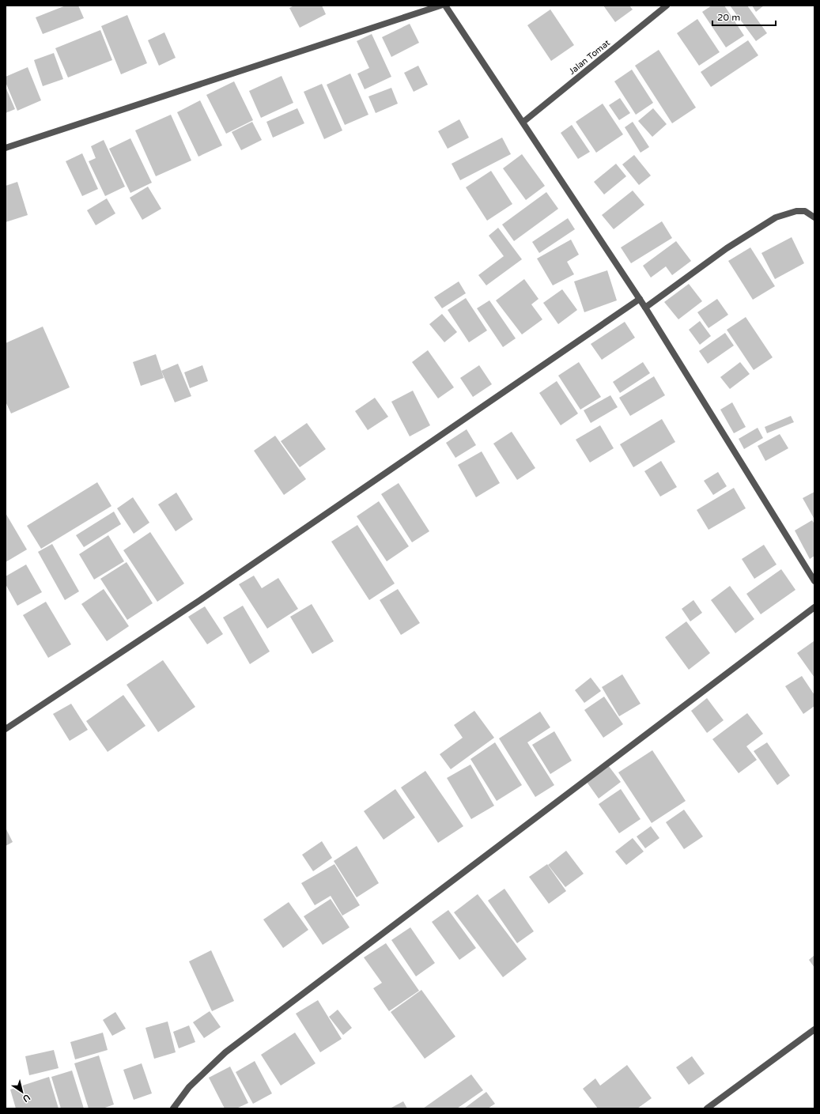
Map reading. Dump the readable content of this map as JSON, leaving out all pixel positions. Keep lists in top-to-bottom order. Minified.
{"streets":{"street":["Jalan Tomat"]},"scale_bar":"20 m","north":"bottom right"}
